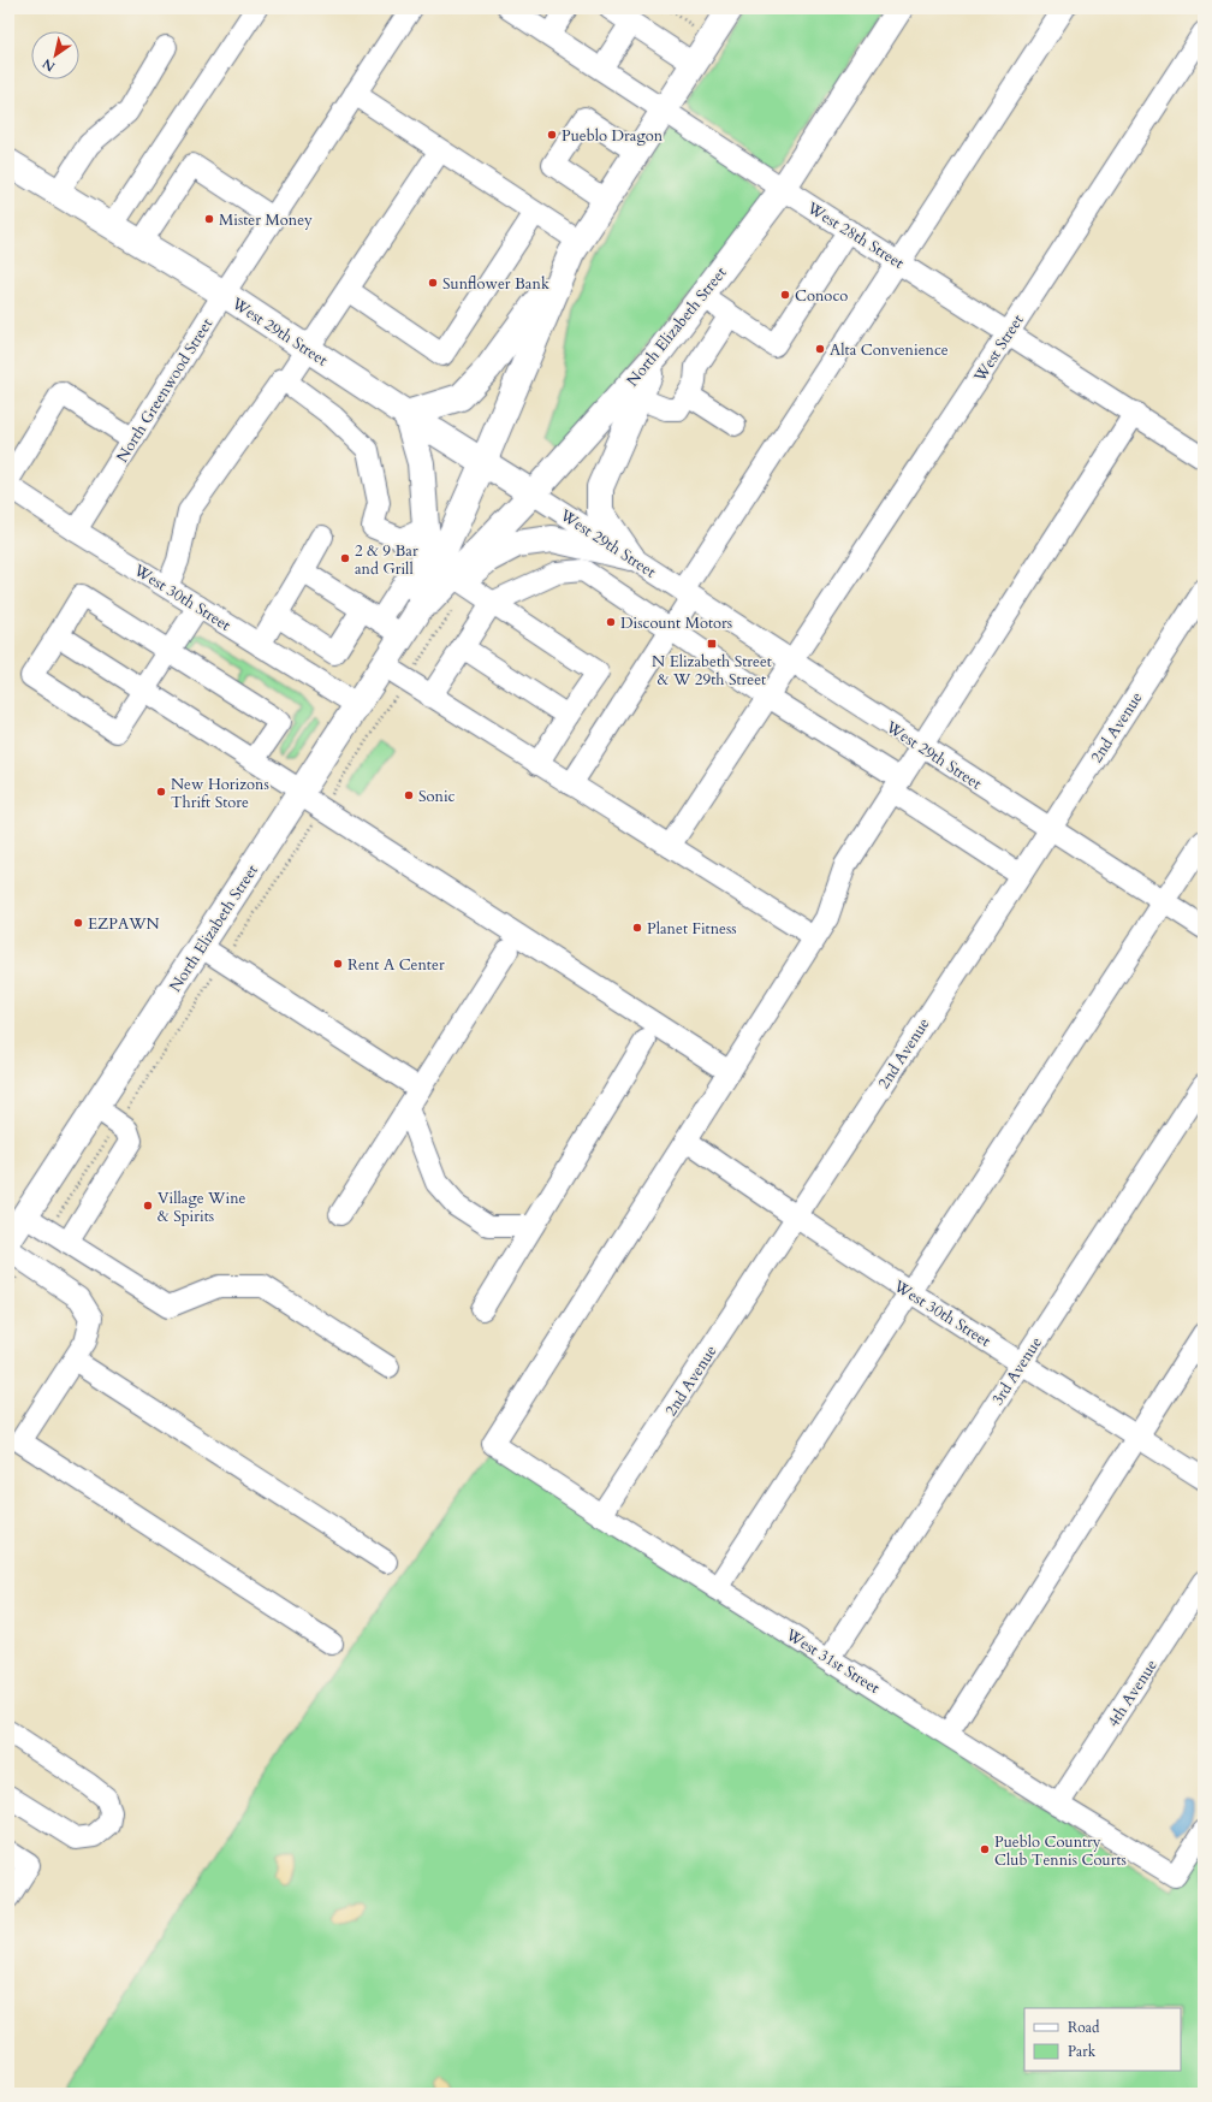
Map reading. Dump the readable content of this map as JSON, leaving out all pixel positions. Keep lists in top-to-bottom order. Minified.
{"streets":{"main road":["North Elizabeth Street","West 29th Street"],"street":["West 28th Street","West Street","North Greenwood Street","West 30th Street","2nd Avenue","3rd Avenue","West 31st Street","4th Avenue"]},"crossings":[["West 28th Street","North Elizabeth Street"],["West 28th Street","West Street"],["North Elizabeth Street","West 29th Street"],["North Elizabeth Street","West 30th Street"],["West 29th Street","West Street"],["West 29th Street","North Greenwood Street"],["West 29th Street","2nd Avenue"],["North Greenwood Street","West 30th Street"],["West 30th Street","2nd Avenue"],["West 30th Street","3rd Avenue"],["West 30th Street","West 31st Street"],["2nd Avenue","West 31st Street"],["3rd Avenue","West 31st Street"],["West 31st Street","4th Avenue"]],"places":{"other":["Pueblo Dragon","Mister Money","Sunflower Bank","Conoco","Alta Convenience","2 & 9 Bar and Grill","Discount Motors","New Horizons Thrift Store","Sonic","EZPAWN","Planet Fitness","Rent A Center","Village Wine & Spirits","Pueblo Country Club Tennis Courts"],"transit":["N Elizabeth Street & W 29th Street"]},"legend":["Road","Park"],"north":"bottom left"}
